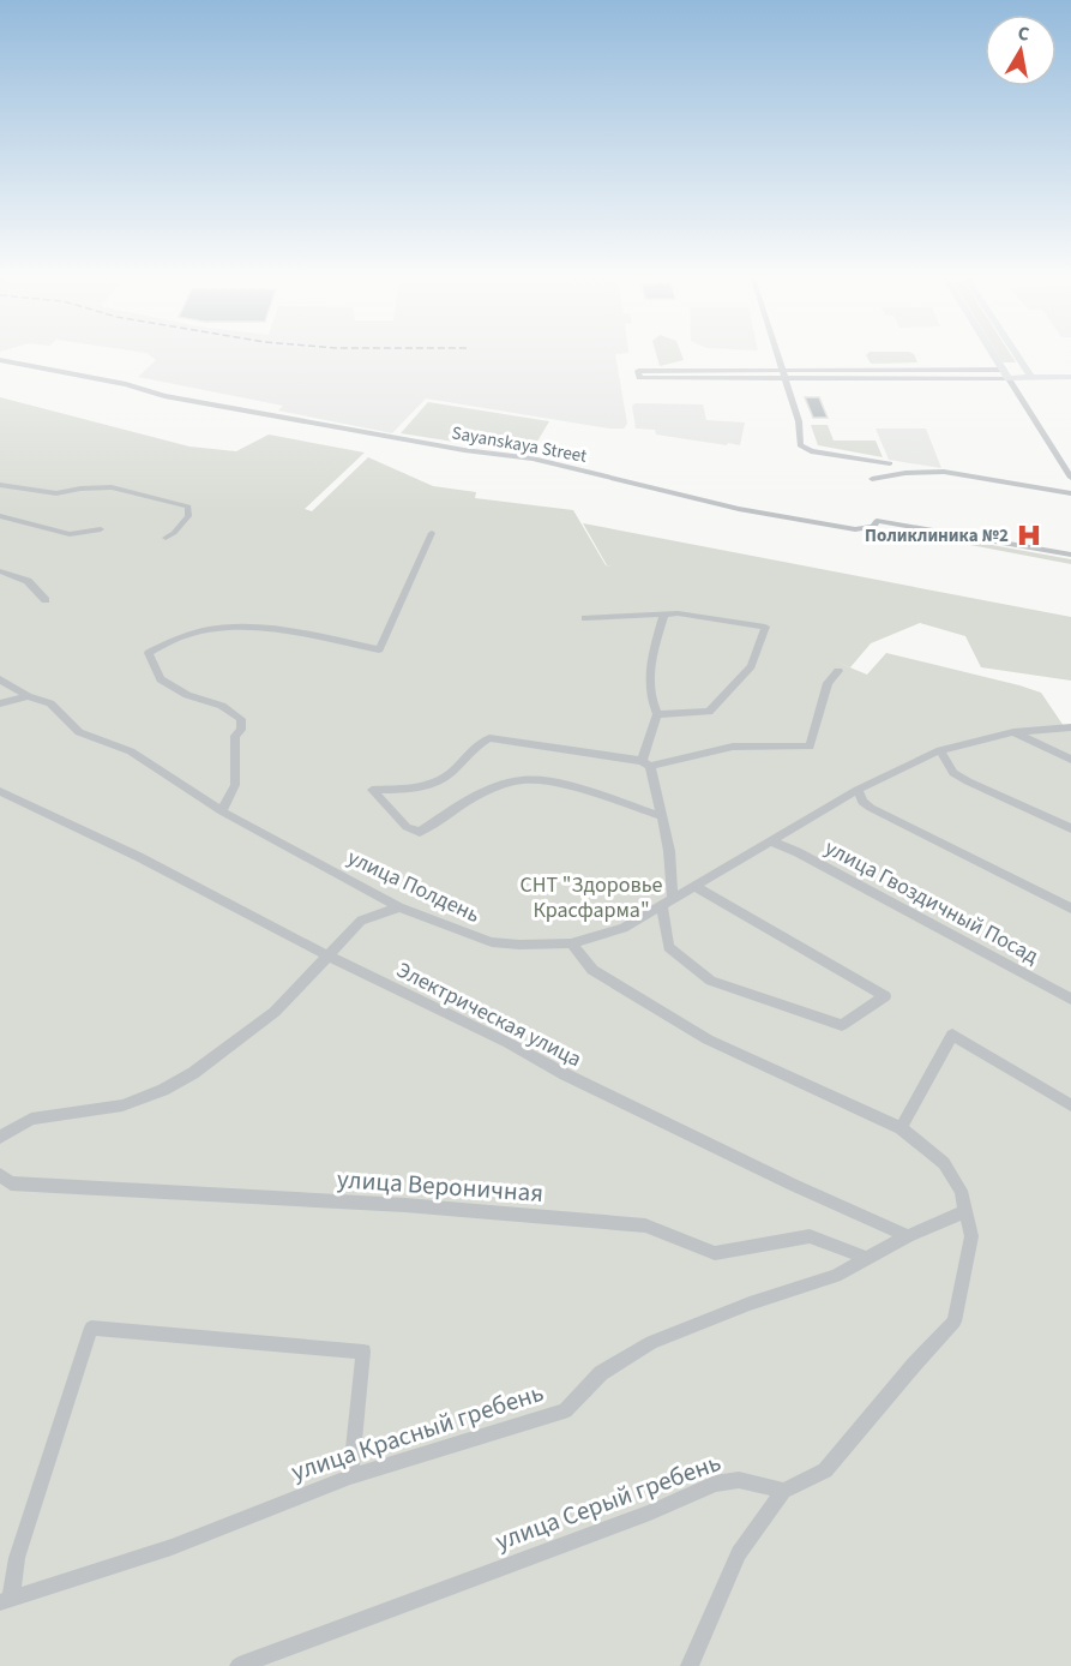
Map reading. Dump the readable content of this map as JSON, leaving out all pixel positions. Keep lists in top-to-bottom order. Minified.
{"streets":{"street":["Sayanskaya Street","улица Полдень","улица Гвоздичный Посад","Электрическая улица","улица Вероничная","улица Красный гребень","улица Серый гребень"]},"crossings":[["улица Полдень","улица Гвоздичный Посад"],["Электрическая улица","улица Красный гребень"],["улица Вероничная","улица Красный гребень"]],"parks":["СНТ \"Здоровье Красфарма\""],"places":{"hospital":["Поликлиника №2"]},"north":"top"}
